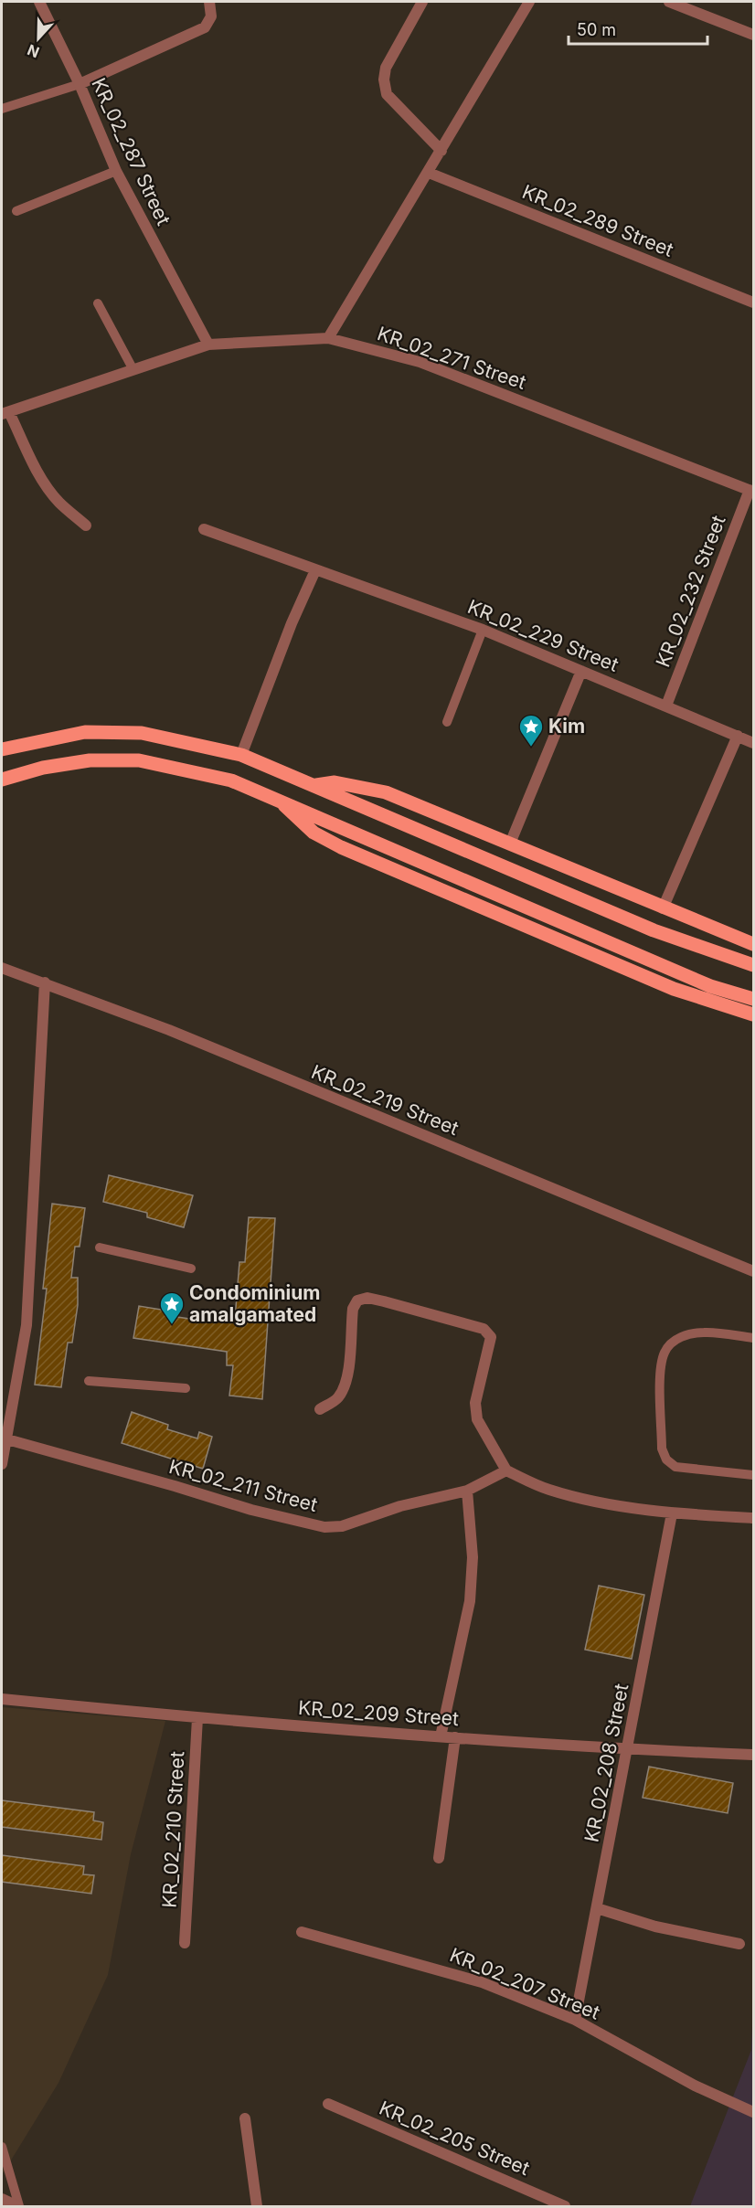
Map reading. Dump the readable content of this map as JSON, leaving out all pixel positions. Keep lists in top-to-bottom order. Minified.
{"streets":{"street":["KR_02_287 Street","KR_02_289 Street","KR_02_271 Street","KR_02_232 Street","KR_02_229 Street","KR_02_219 Street","KR_02_211 Street","KR_02_209 Street","KR_02_208 Street","KR_02_210 Street","KR_02_207 Street","KR_02_205 Street"]},"crossings":[["KR_02_287 Street","KR_02_271 Street"],["KR_02_271 Street","KR_02_232 Street"],["KR_02_232 Street","KR_02_229 Street"],["KR_02_209 Street","KR_02_208 Street"],["KR_02_209 Street","KR_02_210 Street"],["KR_02_208 Street","KR_02_207 Street"]],"places":{"place":["Kim","Condominium amalgamated"]},"scale_bar":"50 m","north":"bottom"}
